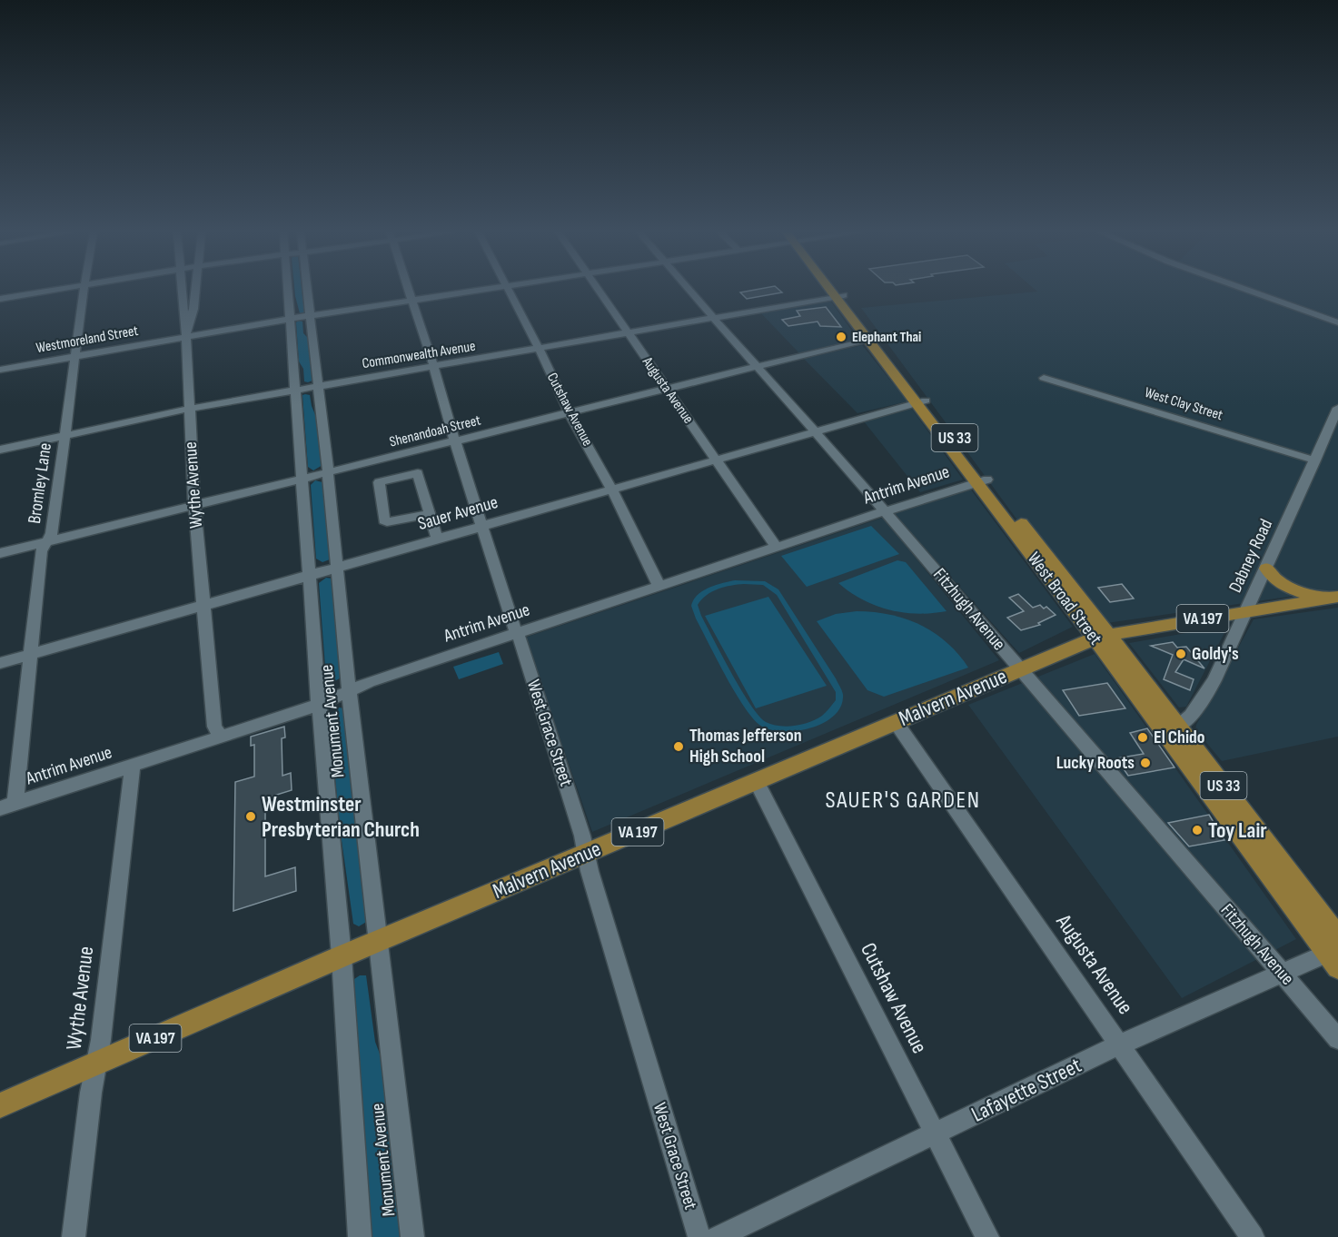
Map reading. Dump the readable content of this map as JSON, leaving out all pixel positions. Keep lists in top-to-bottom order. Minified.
{"streets":{"main road":["US 33","West Broad Street","VA 197","Malvern Avenue"],"street":["Westmoreland Street","Commonwealth Avenue","Augusta Avenue","West Clay Street","Cutshaw Avenue","Shenandoah Street","Bromley Lane","Wythe Avenue","Antrim Avenue","Sauer Avenue","Dabney Road","Fitzhugh Avenue","Monument Avenue","West Grace Street","Lafayette Street"]},"crossings":[["Westmoreland Street","Bromley Lane"],["Westmoreland Street","Wythe Avenue"],["Westmoreland Street","Monument Avenue"],["Westmoreland Street","West Grace Street"],["Commonwealth Avenue","Augusta Avenue"],["Commonwealth Avenue","Cutshaw Avenue"],["Commonwealth Avenue","Bromley Lane"],["Commonwealth Avenue","Wythe Avenue"],["Commonwealth Avenue","West Broad Street"],["Commonwealth Avenue","Fitzhugh Avenue"],["Commonwealth Avenue","Monument Avenue"],["Commonwealth Avenue","West Grace Street"],["Augusta Avenue","Shenandoah Street"],["Augusta Avenue","Antrim Avenue"],["Augusta Avenue","Sauer Avenue"],["Augusta Avenue","Malvern Avenue"],["Augusta Avenue","Lafayette Street"],["West Clay Street","Dabney Road"],["Cutshaw Avenue","Shenandoah Street"],["Cutshaw Avenue","Antrim Avenue"],["Cutshaw Avenue","Sauer Avenue"],["Cutshaw Avenue","Malvern Avenue"],["Cutshaw Avenue","Lafayette Street"],["Shenandoah Street","Bromley Lane"],["Shenandoah Street","Wythe Avenue"],["Shenandoah Street","West Broad Street"],["Shenandoah Street","Fitzhugh Avenue"],["Shenandoah Street","Monument Avenue"],["Shenandoah Street","West Grace Street"],["Bromley Lane","Antrim Avenue"],["Bromley Lane","Sauer Avenue"],["Wythe Avenue","Antrim Avenue"],["Wythe Avenue","Sauer Avenue"],["Wythe Avenue","Malvern Avenue"],["Antrim Avenue","West Broad Street"],["Antrim Avenue","Fitzhugh Avenue"],["Antrim Avenue","Monument Avenue"],["Antrim Avenue","West Grace Street"],["Sauer Avenue","West Broad Street"],["Sauer Avenue","Fitzhugh Avenue"],["Sauer Avenue","Monument Avenue"],["Sauer Avenue","West Grace Street"],["Dabney Road","West Broad Street"],["Dabney Road","VA 197"],["West Broad Street","VA 197"],["West Broad Street","Malvern Avenue"],["West Broad Street","Lafayette Street"],["Fitzhugh Avenue","Malvern Avenue"],["Fitzhugh Avenue","Lafayette Street"],["VA 197","Malvern Avenue"],["Malvern Avenue","Monument Avenue"],["Malvern Avenue","West Grace Street"]],"districts":["SAUER'S GARDEN"],"places":["Elephant Thai","Goldy's","El Chido","Thomas Jefferson High School","Lucky Roots","Westminster Presbyterian Church","Toy Lair"]}
